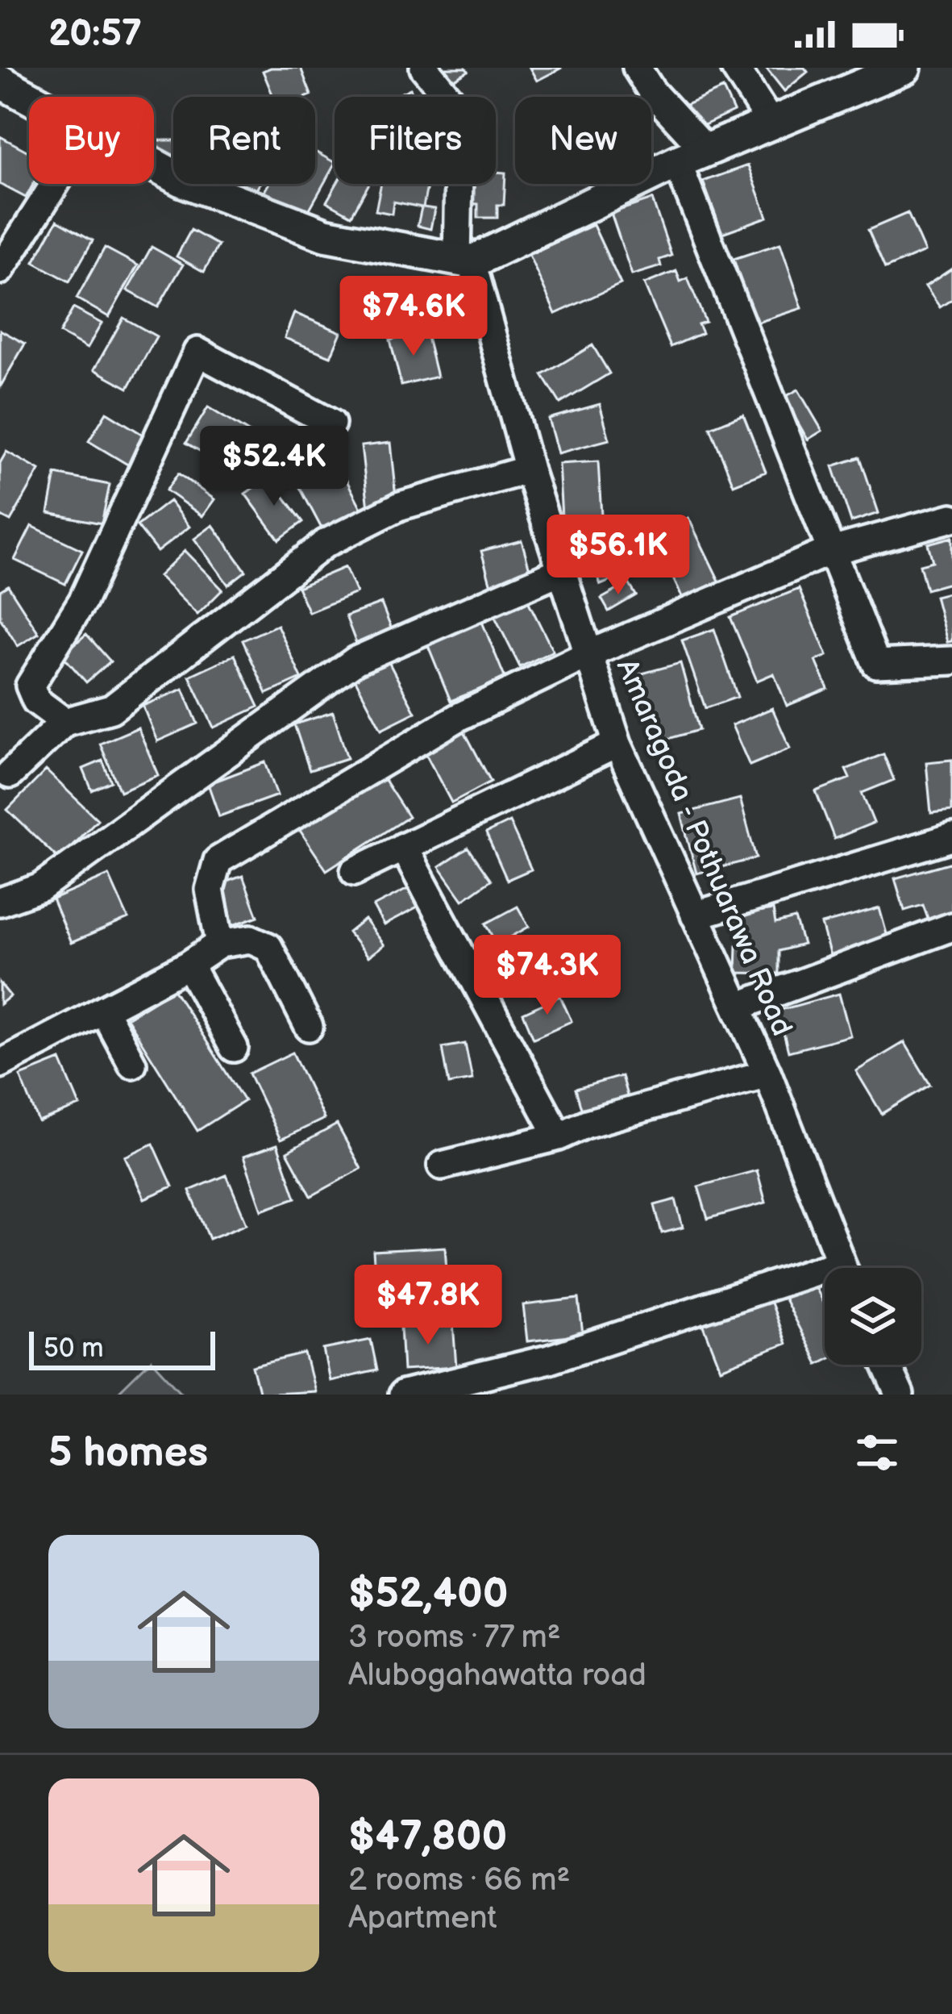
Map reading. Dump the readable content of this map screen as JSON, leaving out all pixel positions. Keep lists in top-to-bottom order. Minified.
{"streets":{"street":["Amaragoda - Pothuarawa Road"]},"scale_bar":"50 m","page":{"status":"20:57","chip":["Buy","Rent","Filters","New"],"price":["$74.6K","$52.4K","$56.1K","$74.3K","$47.8K"],"scale":"50 m","heading":"5 homes","list":[{"name":"$52,400","note":"3 rooms · 77 m² · Alubogahawatta road"},{"name":"$47,800","note":"2 rooms · 66 m² · Apartment"}]}}
